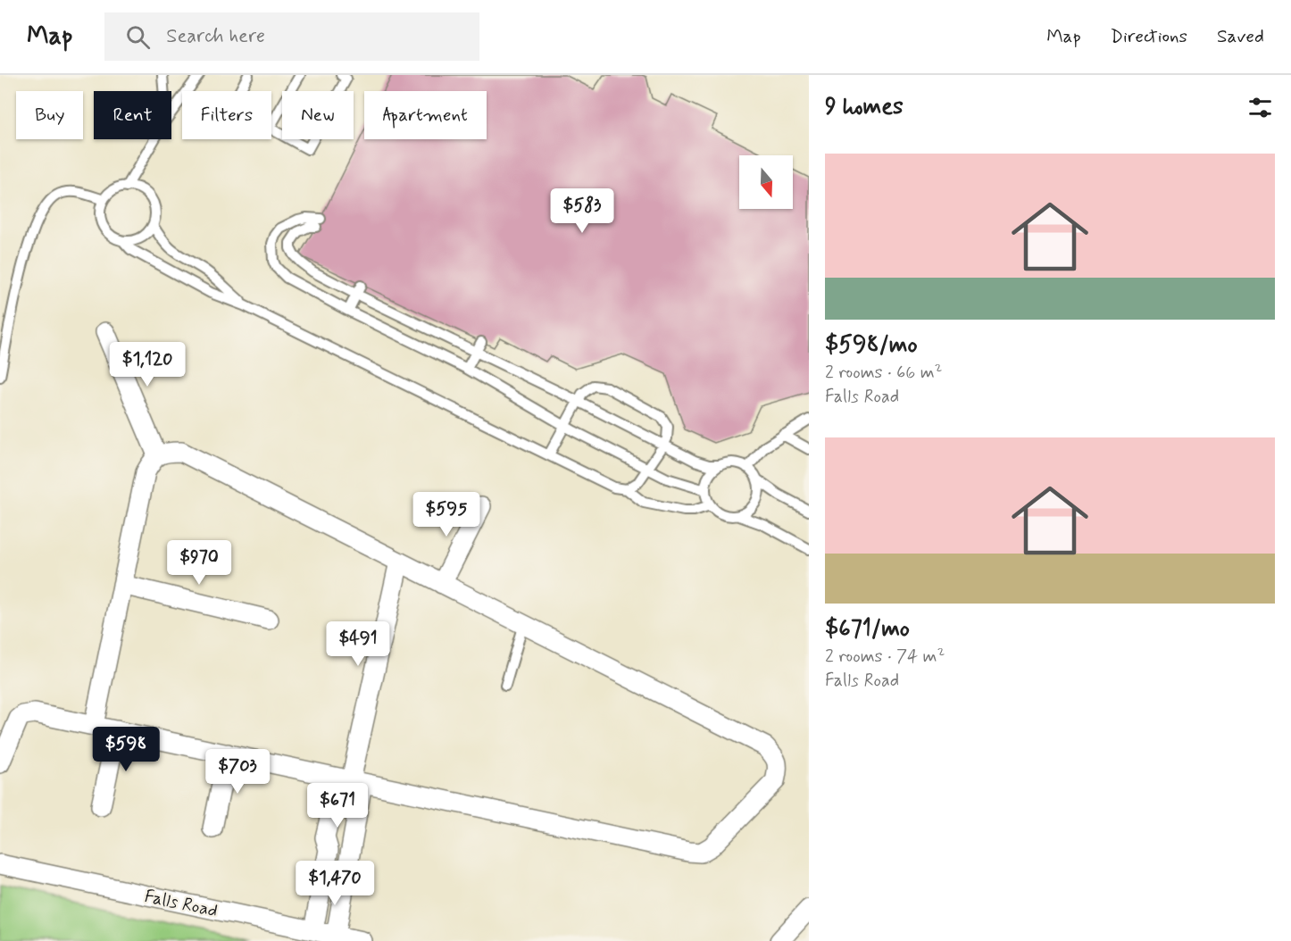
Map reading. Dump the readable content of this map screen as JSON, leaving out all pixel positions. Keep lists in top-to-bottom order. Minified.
{"streets":{"street":["Falls Road"]},"north":"bottom","page":{"header":"Map","search":"Search here","nav":["Map","Directions","Saved"],"heading":"9 homes","chip":["Buy","Rent","Filters","New","Apartment"],"list":[{"name":"$598/mo","note":"2 rooms · 66 m² · Falls Road"},{"name":"$671/mo","note":"2 rooms · 74 m² · Falls Road"}],"price":["$583","$1,120","$595","$970","$491","$598","$703","$671","$1,470"]}}
